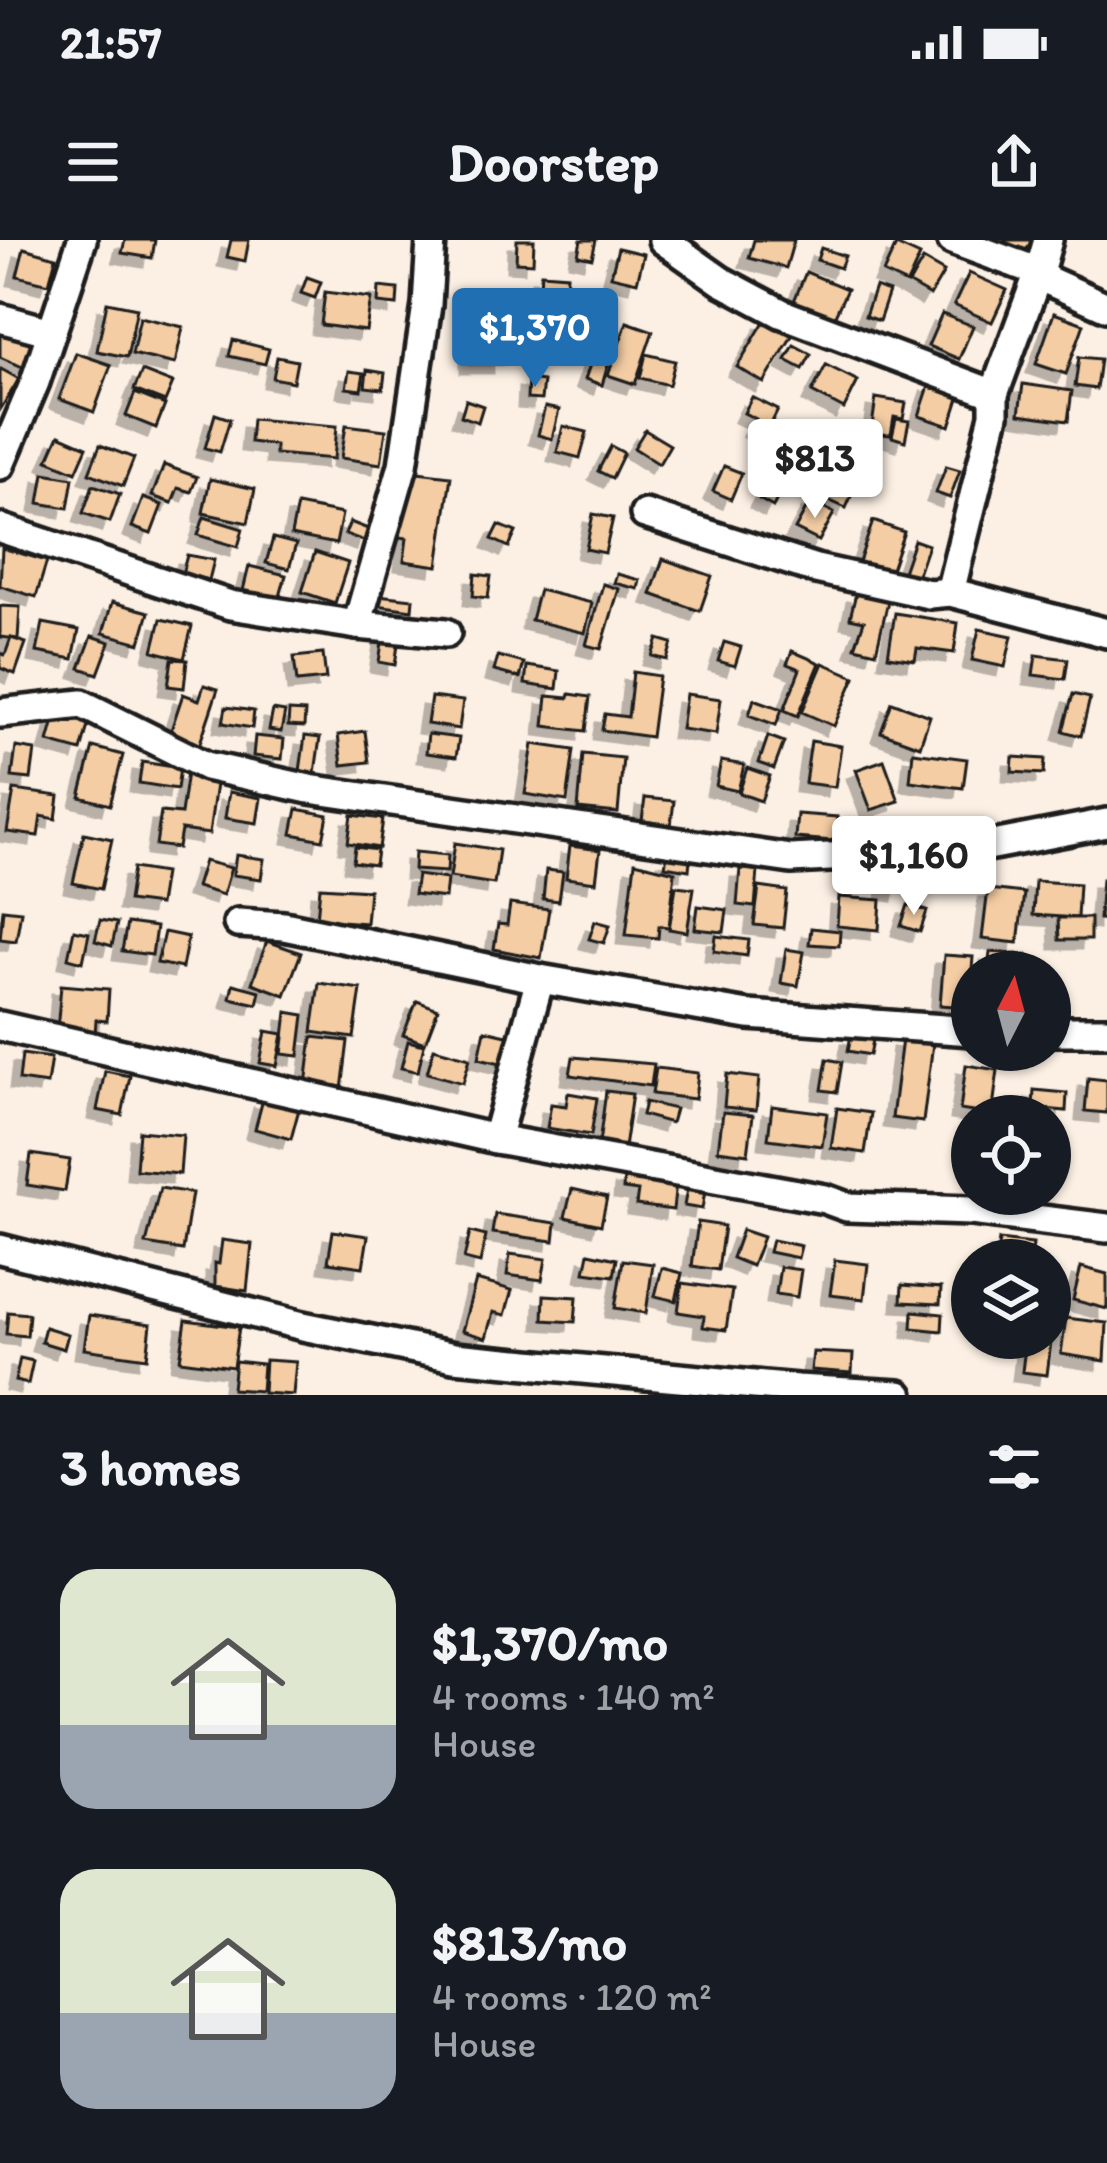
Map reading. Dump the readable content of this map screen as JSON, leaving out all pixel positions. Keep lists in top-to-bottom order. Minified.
{"north":"top","page":{"status":"21:57","header":"Doorstep","price":["$1,370","$813","$1,160"],"heading":"3 homes","list":[{"name":"$1,370/mo","note":"4 rooms · 140 m² · House"},{"name":"$813/mo","note":"4 rooms · 120 m² · House"}]}}
